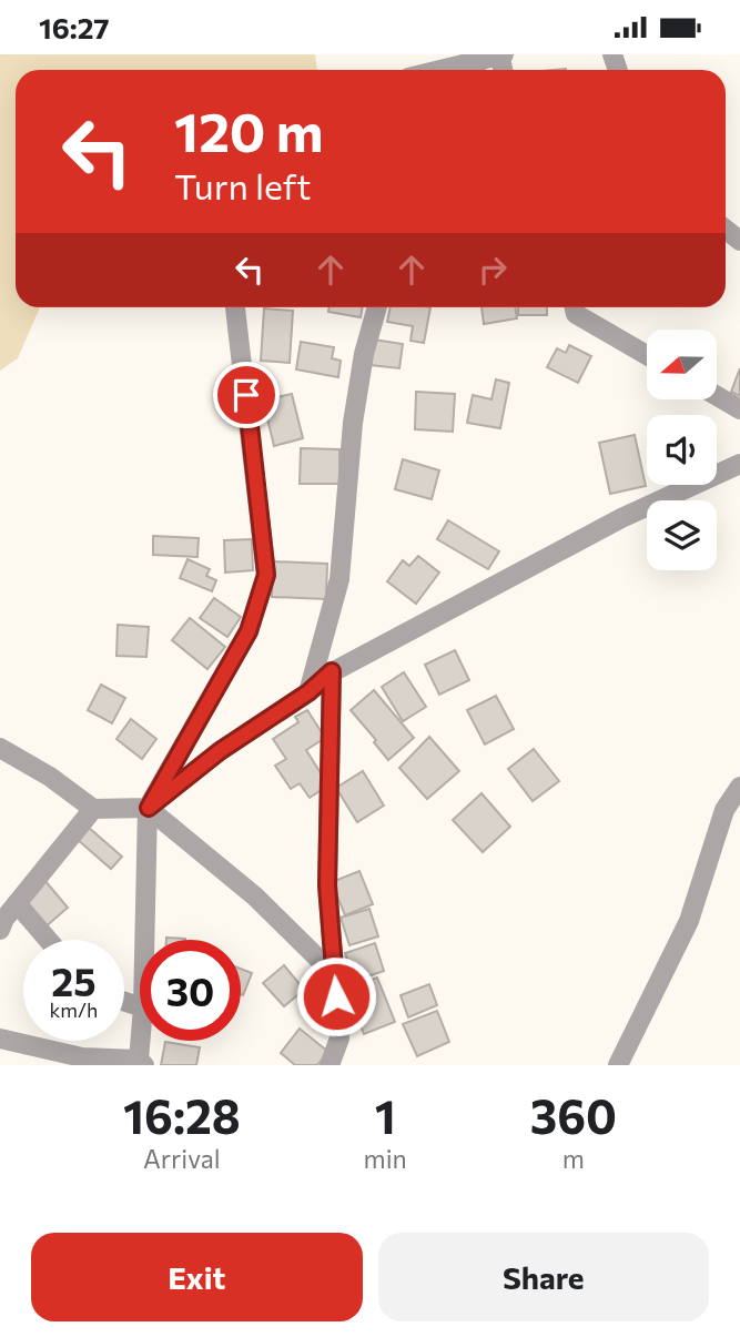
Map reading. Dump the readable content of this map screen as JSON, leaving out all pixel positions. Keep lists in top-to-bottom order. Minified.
{"north":"left","page":{"status":"16:27","turn":["120 m","Turn left"],"speed":"25 km/h","limit":"30","eta":["16:28","Arrival","1","min","360","m"],"buttons":["Exit","Share"]}}
